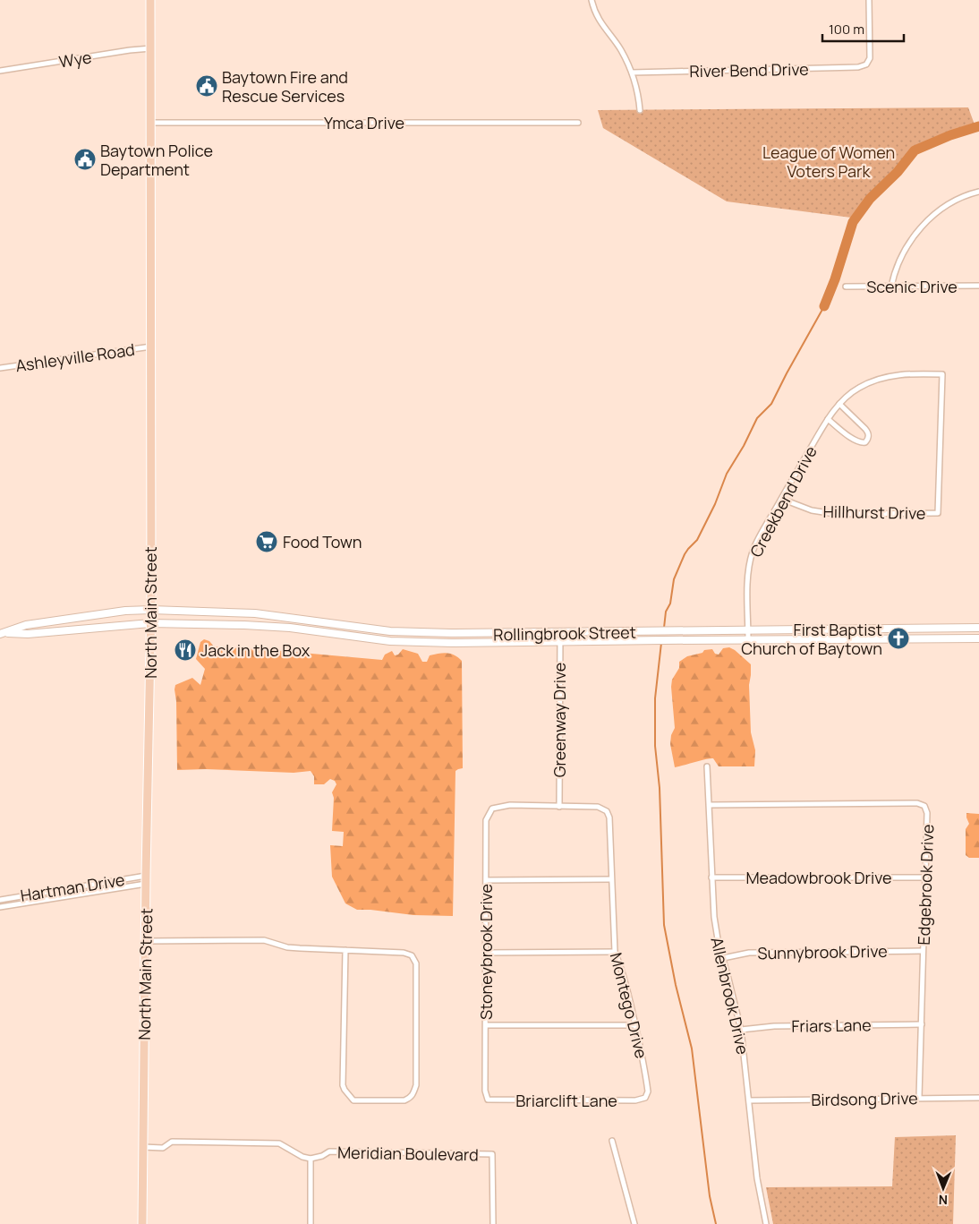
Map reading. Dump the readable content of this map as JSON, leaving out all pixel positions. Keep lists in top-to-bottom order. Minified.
{"streets":{"main road":["North Main Street","Rollingbrook Street"],"street":["Wye","River Bend Drive","Ymca Drive","Scenic Drive","Ashleyville Road","Creekbend Drive","Hillhurst Drive","Greenway Drive","Meadowbrook Drive","Edgebrook Drive","Hartman Drive","Stoneybrook Drive","Sunnybrook Drive","Allenbrook Drive","Montego Drive","Friars Lane","Birdsong Drive","Briarclift Lane","Meridian Boulevard"]},"crossings":[["Wye","North Main Street"],["Ymca Drive","North Main Street"],["Ashleyville Road","North Main Street"],["Creekbend Drive","Hillhurst Drive"],["Creekbend Drive","Rollingbrook Street"],["North Main Street","Rollingbrook Street"],["North Main Street","Hartman Drive"],["Rollingbrook Street","Greenway Drive"],["Greenway Drive","Stoneybrook Drive"],["Greenway Drive","Montego Drive"],["Meadowbrook Drive","Edgebrook Drive"],["Meadowbrook Drive","Allenbrook Drive"],["Edgebrook Drive","Sunnybrook Drive"],["Edgebrook Drive","Allenbrook Drive"],["Edgebrook Drive","Friars Lane"],["Edgebrook Drive","Birdsong Drive"],["Stoneybrook Drive","Montego Drive"],["Stoneybrook Drive","Briarclift Lane"],["Sunnybrook Drive","Allenbrook Drive"],["Allenbrook Drive","Friars Lane"],["Allenbrook Drive","Birdsong Drive"],["Montego Drive","Briarclift Lane"]],"parks":["League of Women Voters Park"],"places":{"public building":["Baytown Fire and Rescue Services","Baytown Police Department"],"supermarket":["Food Town"],"church":["First Baptist Church of Baytown"],"restaurant":["Jack in the Box"]},"scale_bar":"100 m","north":"bottom"}
